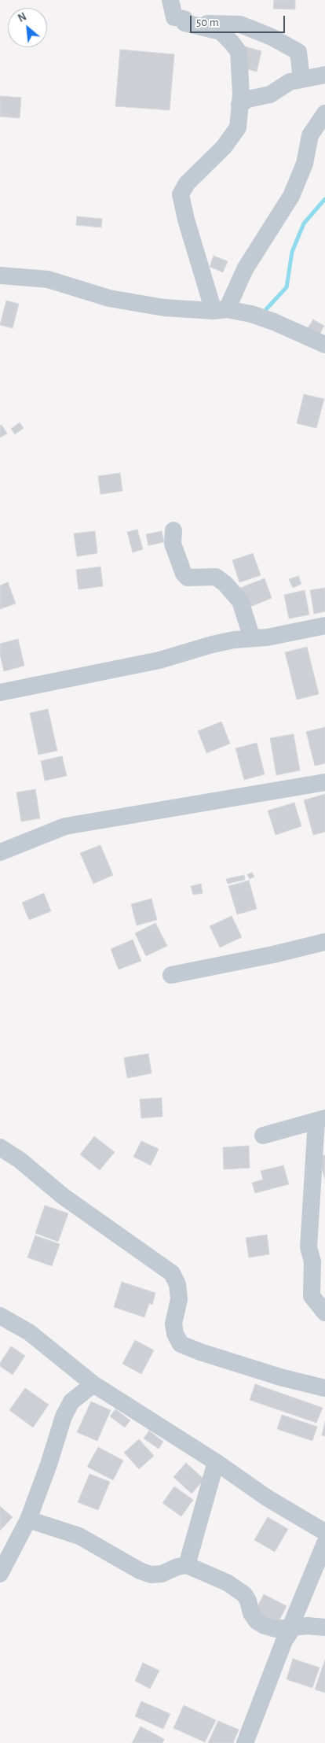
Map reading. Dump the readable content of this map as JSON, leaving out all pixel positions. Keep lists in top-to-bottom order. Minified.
{"scale_bar":"50 m","north":"top left"}
